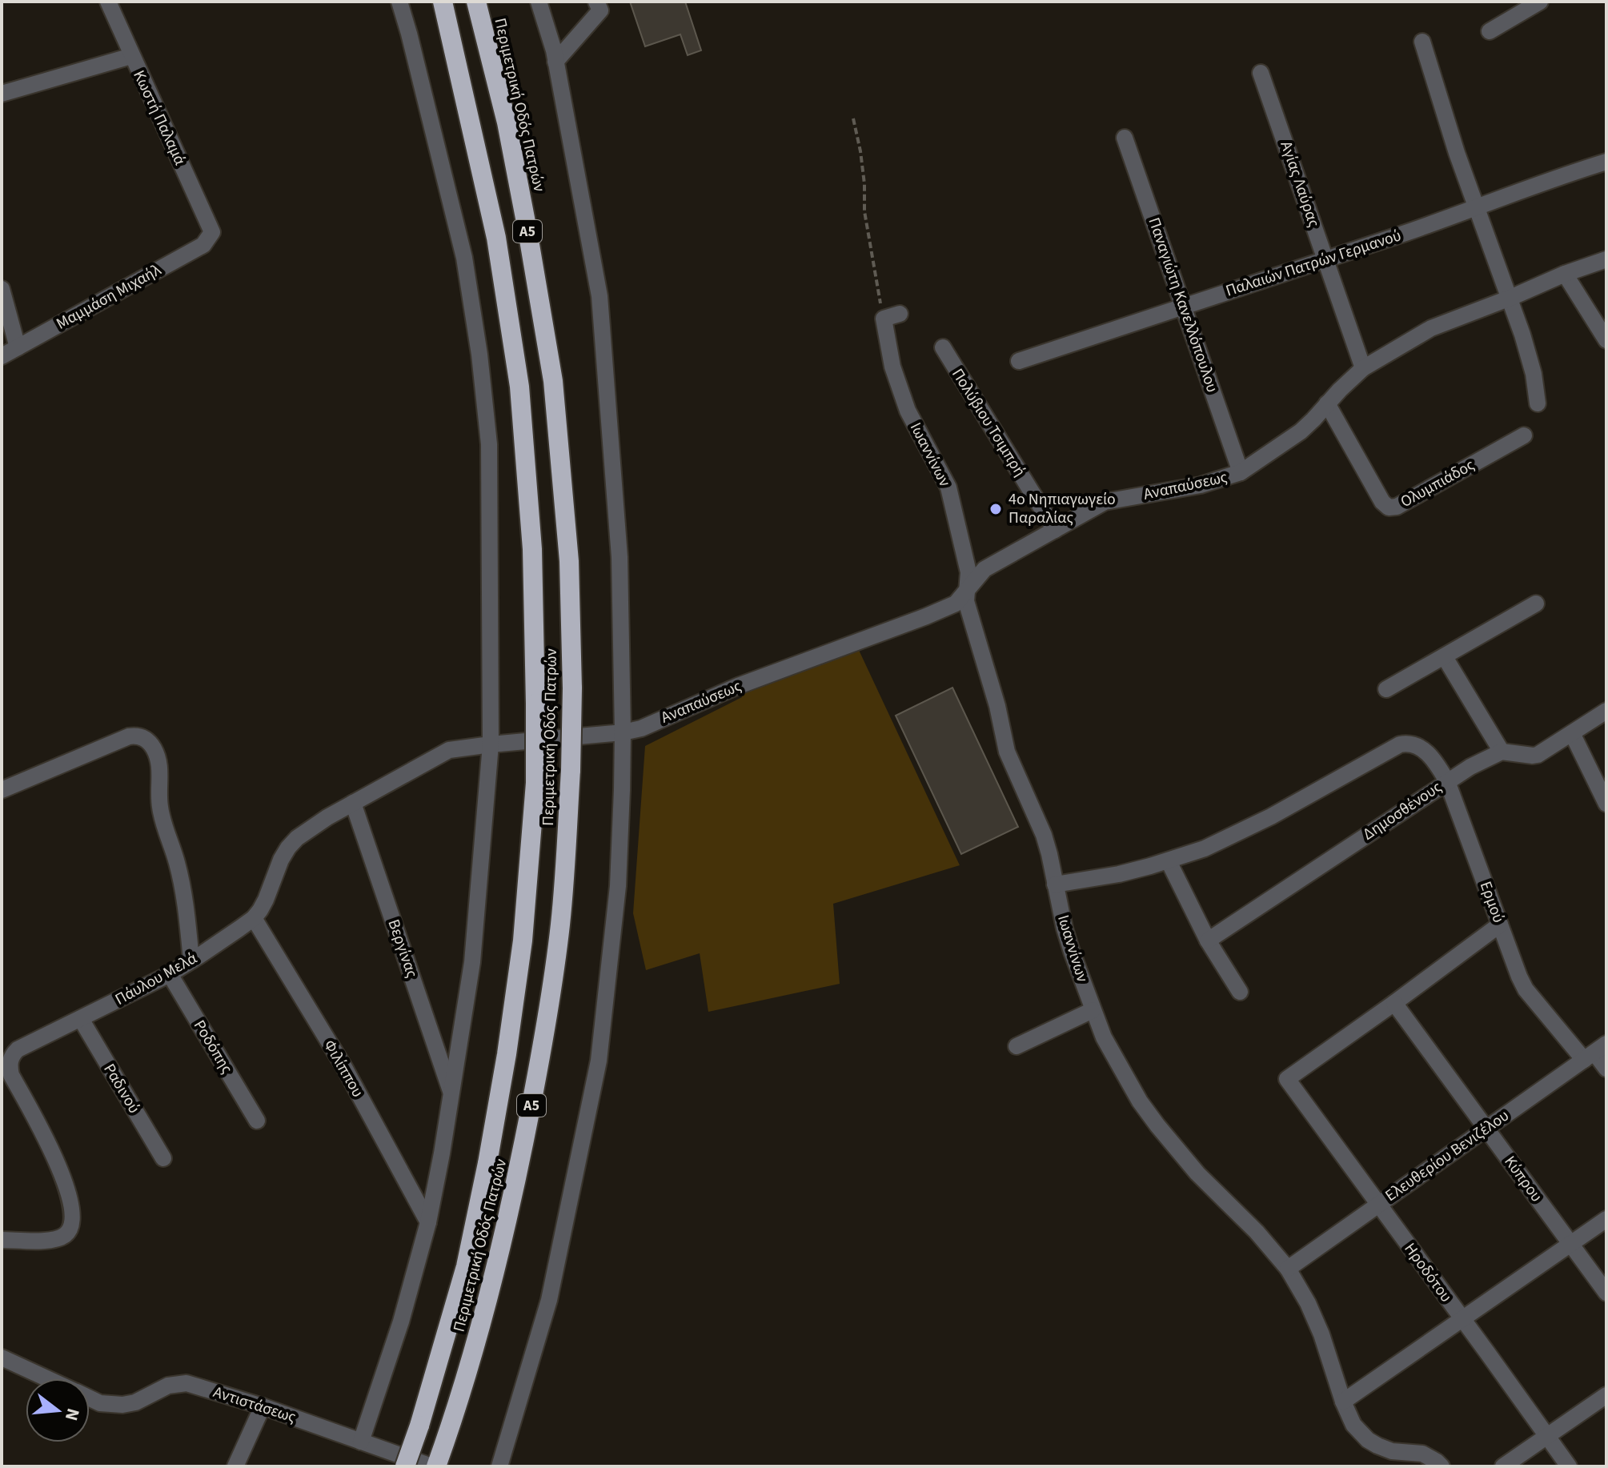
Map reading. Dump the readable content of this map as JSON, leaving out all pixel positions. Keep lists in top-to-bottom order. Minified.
{"streets":{"highway":["Περιμετρική Οδός Πατρών","Α5"],"street":["Κωστή Παλαμά","Αγίας Λαύρας","Παλαιών Πατρών Γερμανού","Μαμμάση Μιχαήλ","Παναγιώτη Κανελλόπουλου","Πολύβιου Τσιμπρή","Ιωαννίνων","Ολυμπιάδος","Αναπαύσεως","Δημοσθένους","Ερμού","Βεργίνας","Πάυλου Μελά","Ροδόπης","Φιλίππου","Ραδινού","Ελευθερίου Βενιζέλου","Κύπρου","Ηροδότου","Αντιστάσεως"]},"crossings":[["Περιμετρική Οδός Πατρών","Αντιστάσεως"],["Κωστή Παλαμά","Μαμμάση Μιχαήλ"],["Αγίας Λαύρας","Παλαιών Πατρών Γερμανού"],["Αγίας Λαύρας","Αναπαύσεως"],["Παλαιών Πατρών Γερμανού","Παναγιώτη Κανελλόπουλου"],["Παναγιώτη Κανελλόπουλου","Αναπαύσεως"],["Πολύβιου Τσιμπρή","Αναπαύσεως"],["Ιωαννίνων","Αναπαύσεως"],["Ιωαννίνων","Ελευθερίου Βενιζέλου"],["Ολυμπιάδος","Αναπαύσεως"],["Αναπαύσεως","Πάυλου Μελά"],["Δημοσθένους","Ερμού"],["Ερμού","Ελευθερίου Βενιζέλου"],["Βεργίνας","Πάυλου Μελά"],["Πάυλου Μελά","Ροδόπης"],["Πάυλου Μελά","Φιλίππου"],["Πάυλου Μελά","Ραδινού"],["Ελευθερίου Βενιζέλου","Κύπρου"],["Ελευθερίου Βενιζέλου","Ηροδότου"],["Κύπρου","Ηροδότου"]],"places":["4o Νηπιαγωγείο Παραλίας"],"north":"right"}
